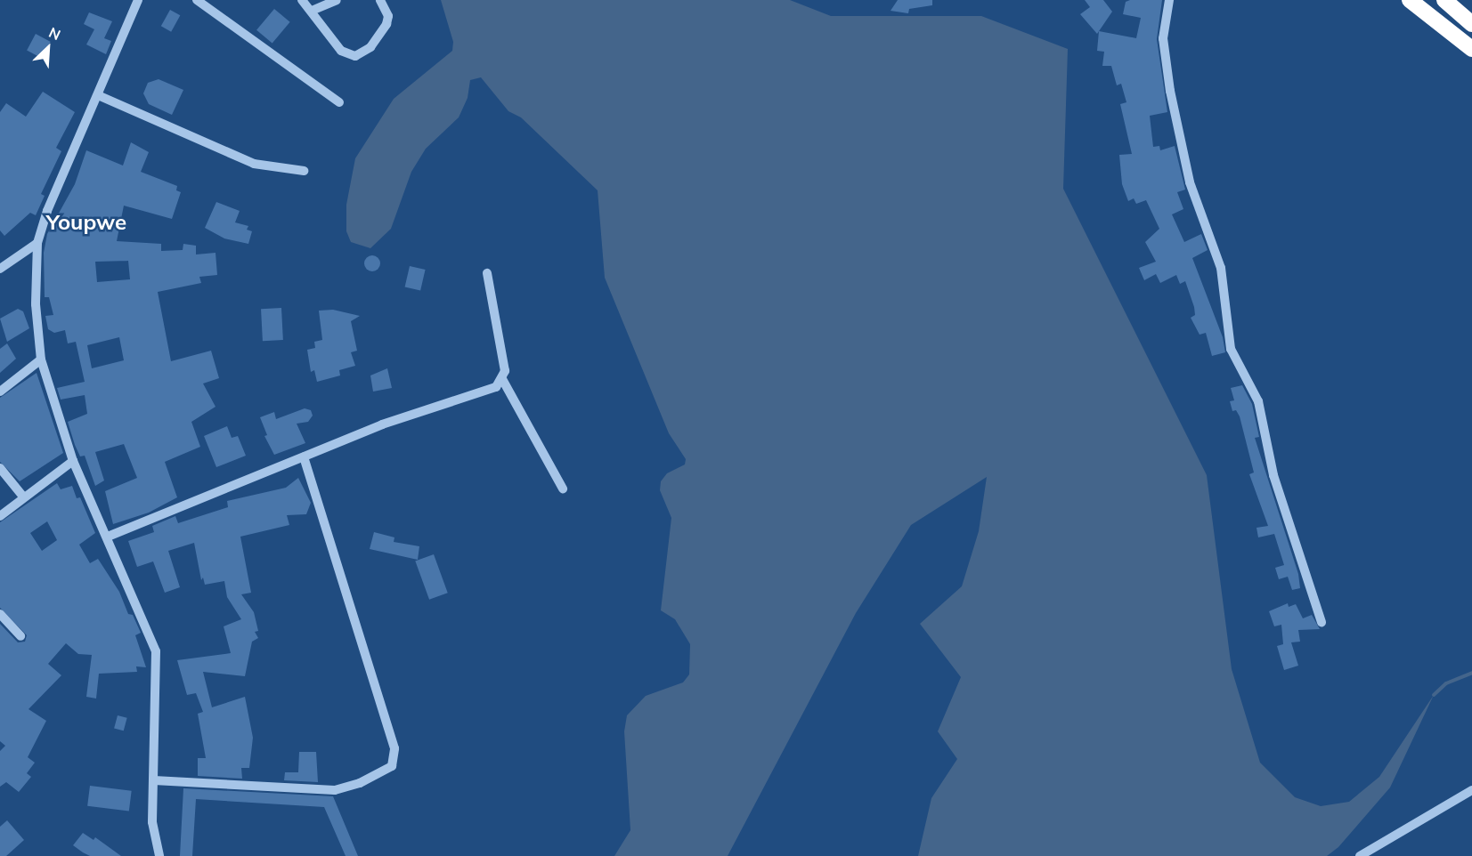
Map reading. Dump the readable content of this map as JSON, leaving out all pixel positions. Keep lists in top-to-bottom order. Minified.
{"districts":["Youpwe"],"north":"top right"}
